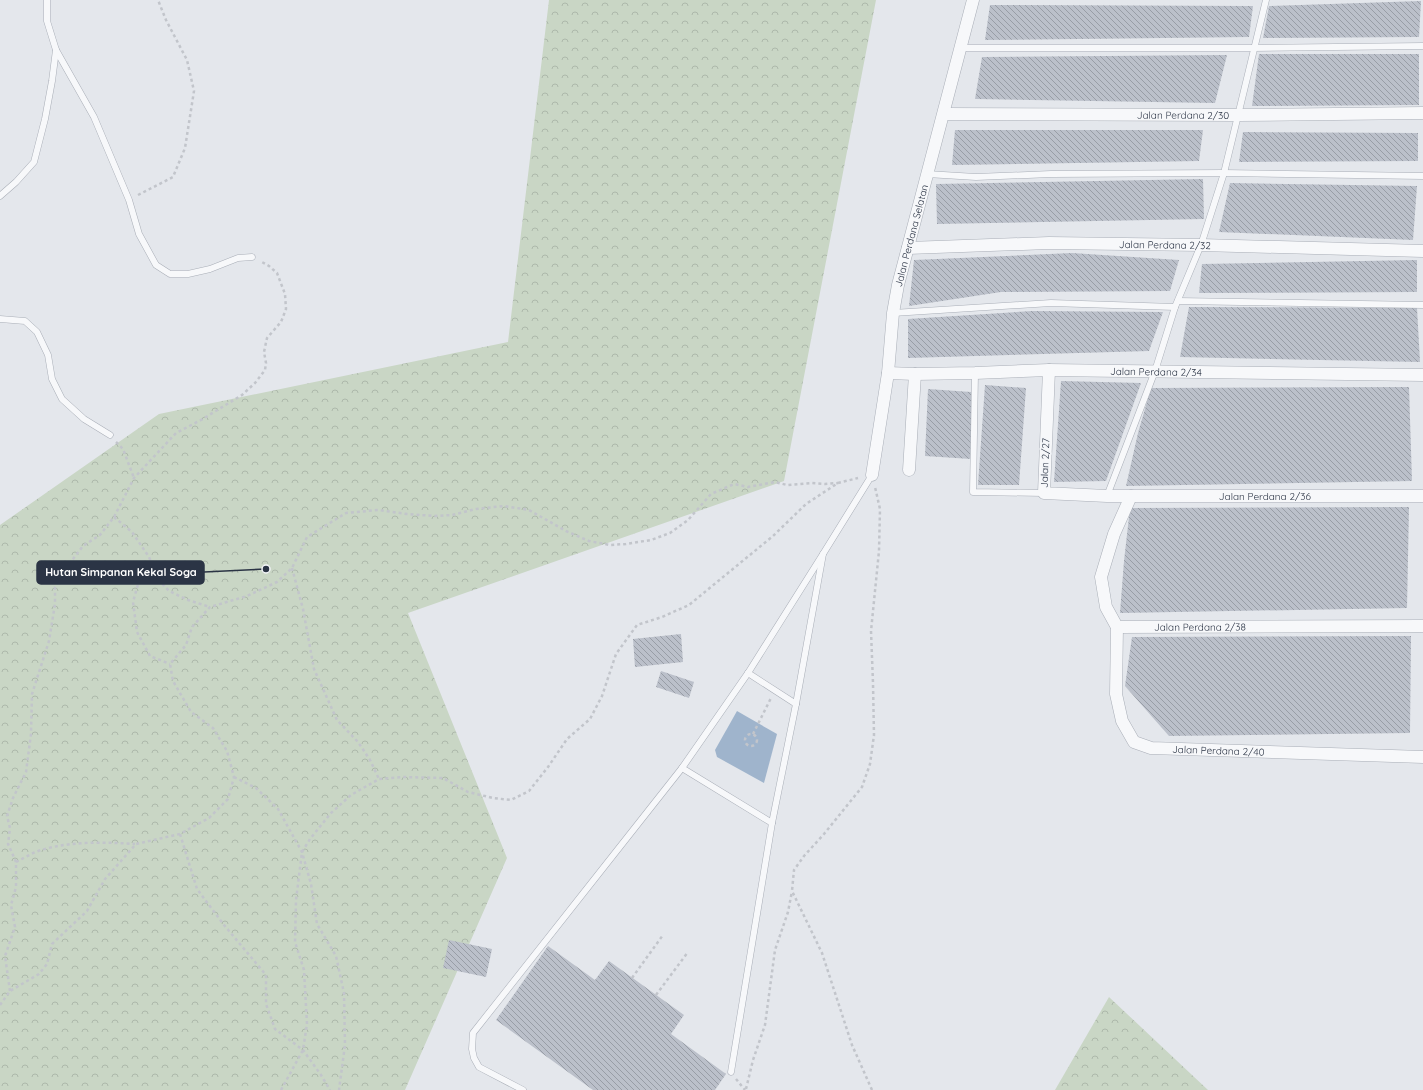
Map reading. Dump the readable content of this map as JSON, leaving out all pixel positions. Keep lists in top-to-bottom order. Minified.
{"streets":{"street":["Jalan Perdana 2/30","Jalan Perdana Selatan","Jalan Perdana 2/32","Jalan Perdana 2/34","Jalan 2/27","Jalan Perdana 2/36","Jalan Perdana 2/38","Jalan Perdana 2/40"]},"crossings":[["Jalan Perdana 2/30","Jalan Perdana Selatan"],["Jalan Perdana Selatan","Jalan Perdana 2/32"],["Jalan Perdana Selatan","Jalan Perdana 2/34"],["Jalan Perdana 2/34","Jalan 2/27"],["Jalan 2/27","Jalan Perdana 2/36"],["Jalan Perdana 2/38","Jalan Perdana 2/40"]],"places":["Hutan Simpanan Kekal Soga"]}
